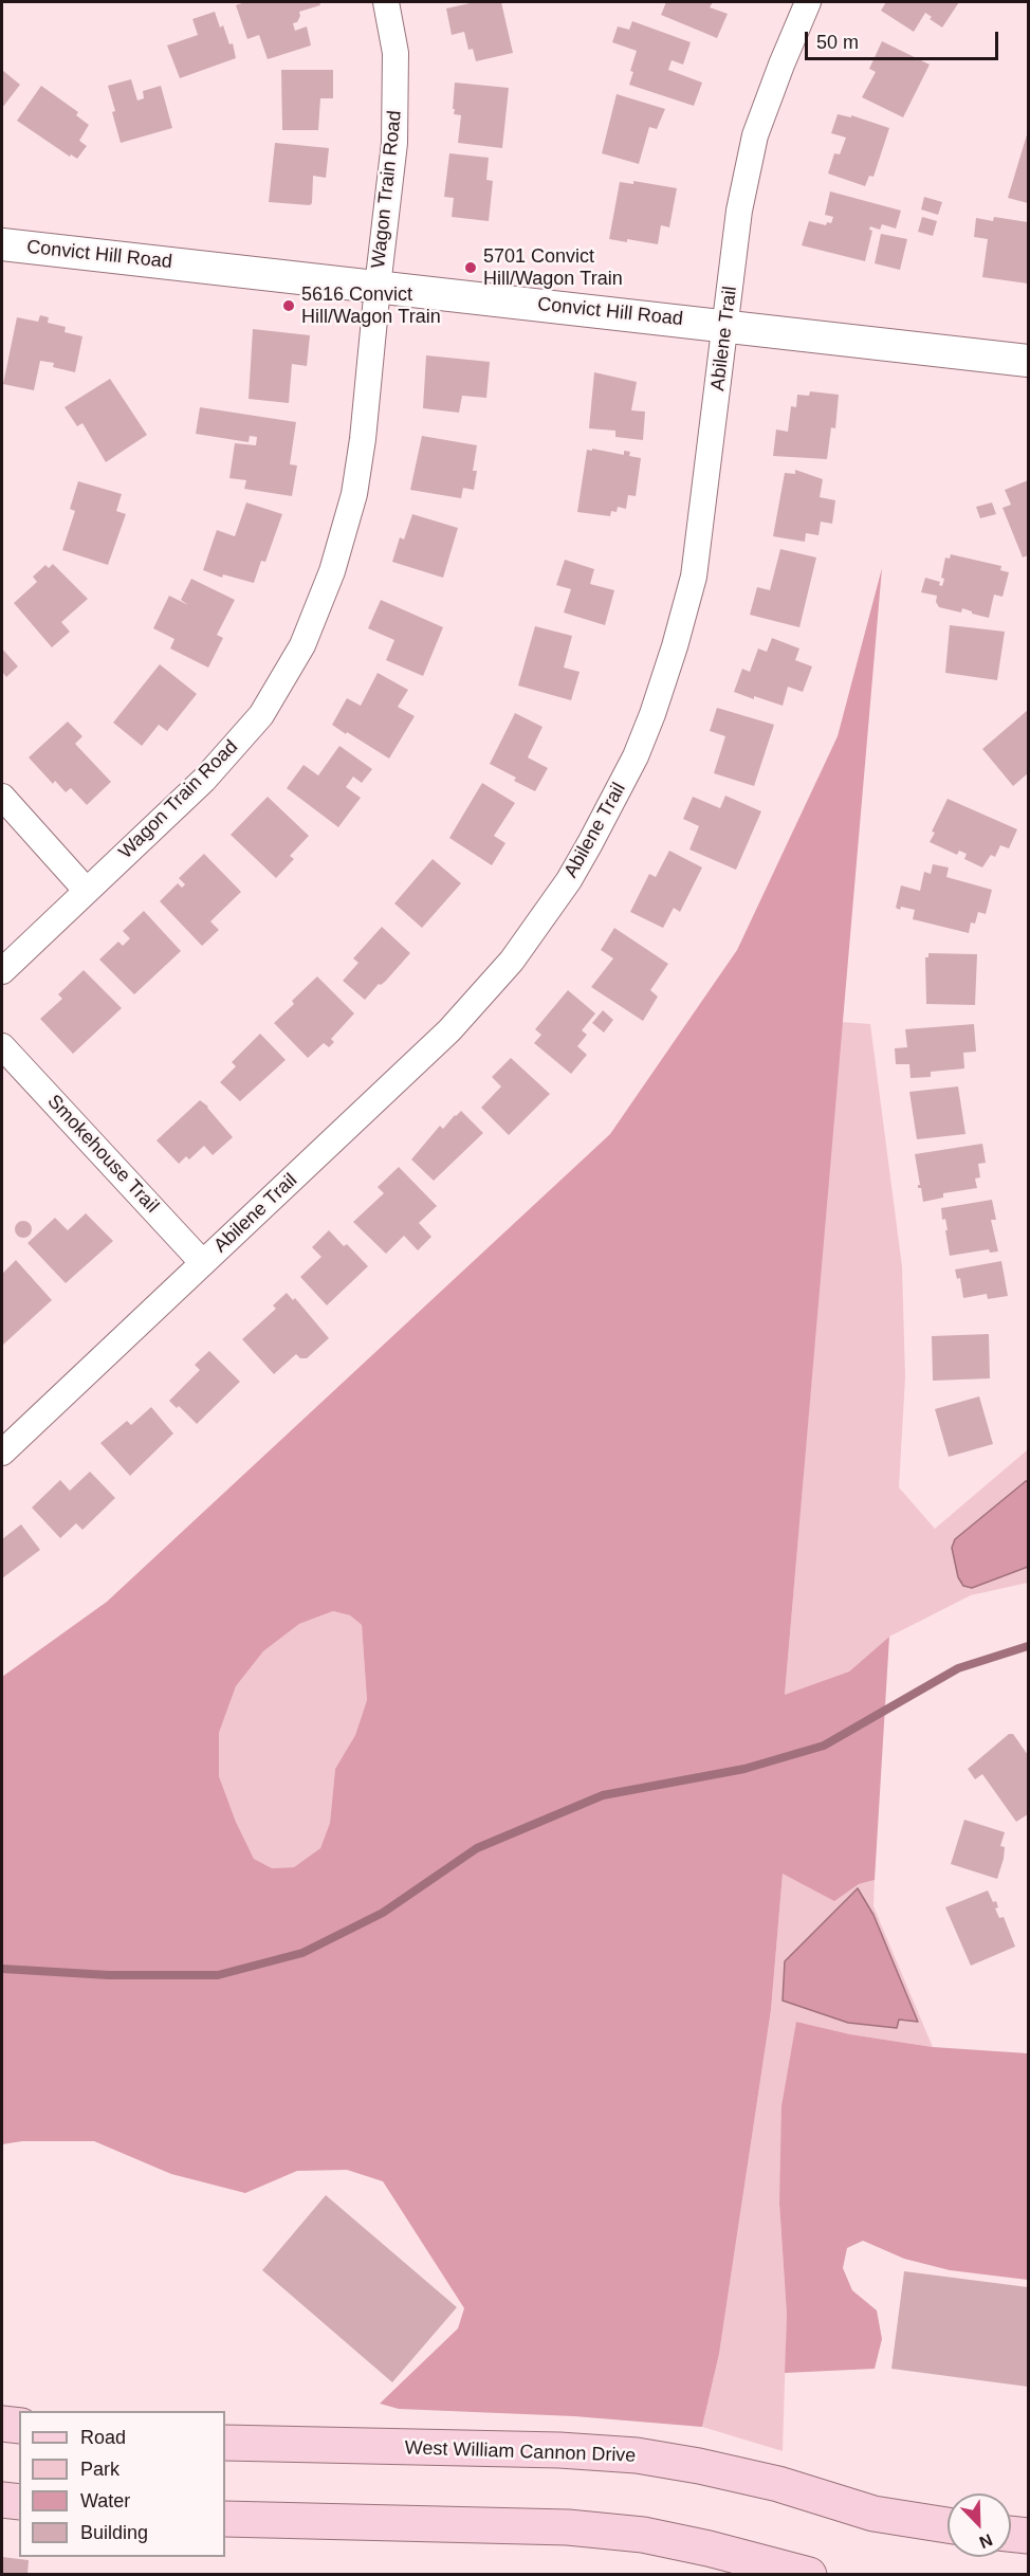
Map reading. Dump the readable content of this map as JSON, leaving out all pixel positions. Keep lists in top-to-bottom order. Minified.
{"streets":{"main road":["West William Cannon Drive"],"street":["Wagon Train Road","Convict Hill Road","Abilene Trail","Smokehouse Trail"]},"crossings":[["Wagon Train Road","Convict Hill Road"],["Convict Hill Road","Abilene Trail"],["Abilene Trail","Smokehouse Trail"]],"places":["5701 Convict Hill/Wagon Train","5616 Convict Hill/Wagon Train"],"legend":["Road","Park","Water","Building"],"scale_bar":"50 m","north":"bottom right"}
